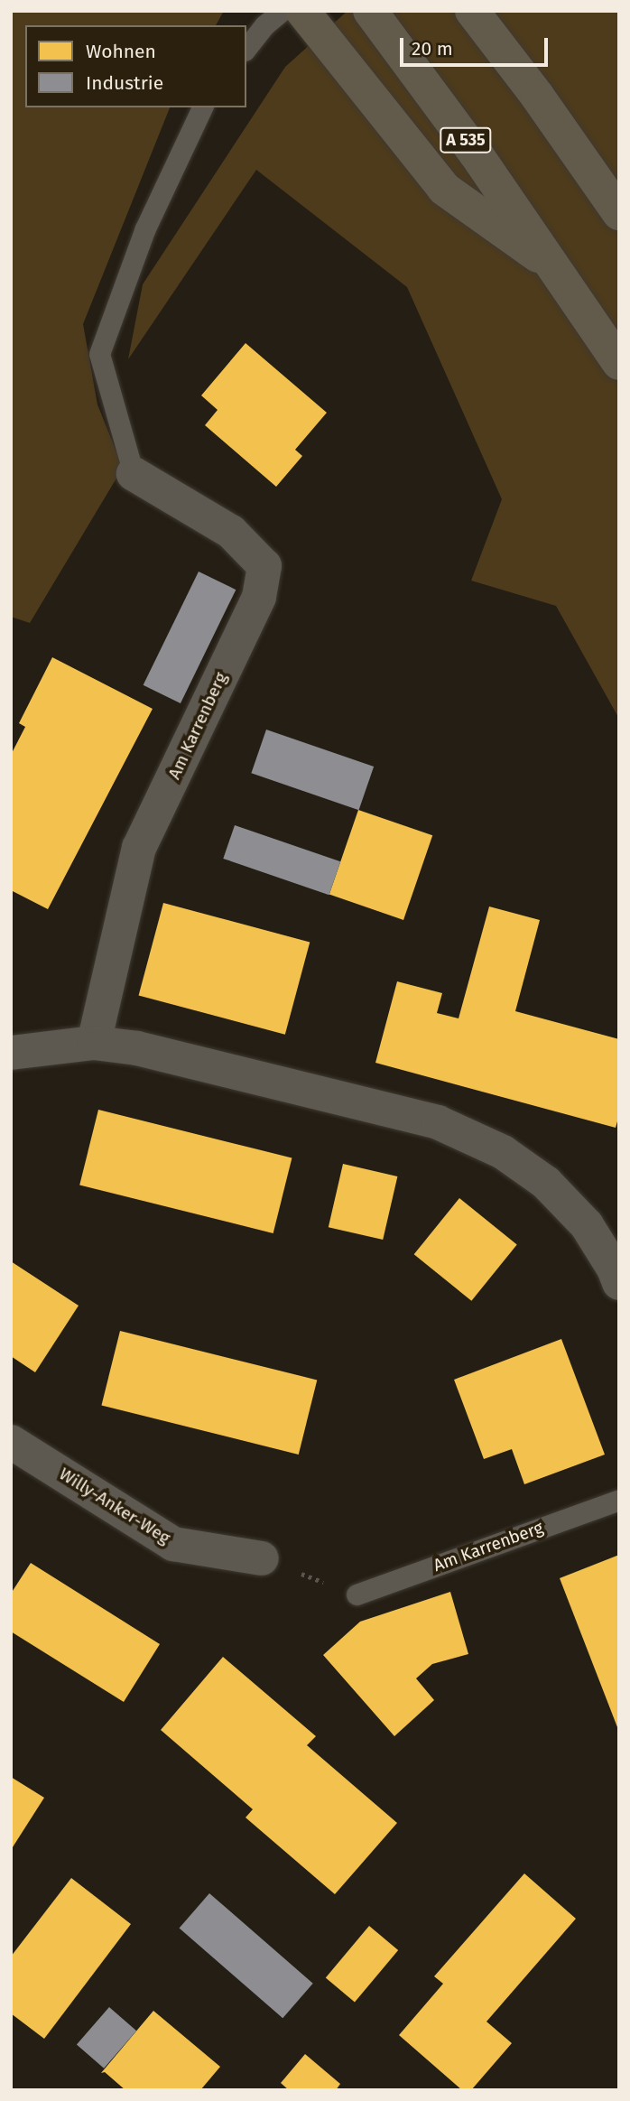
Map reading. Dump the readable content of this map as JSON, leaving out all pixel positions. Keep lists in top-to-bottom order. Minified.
{"streets":{"highway":["A 535"],"street":["Am Karrenberg","Willy-Anker-Weg"]},"legend":["Wohnen","Industrie"],"scale_bar":"20 m"}
